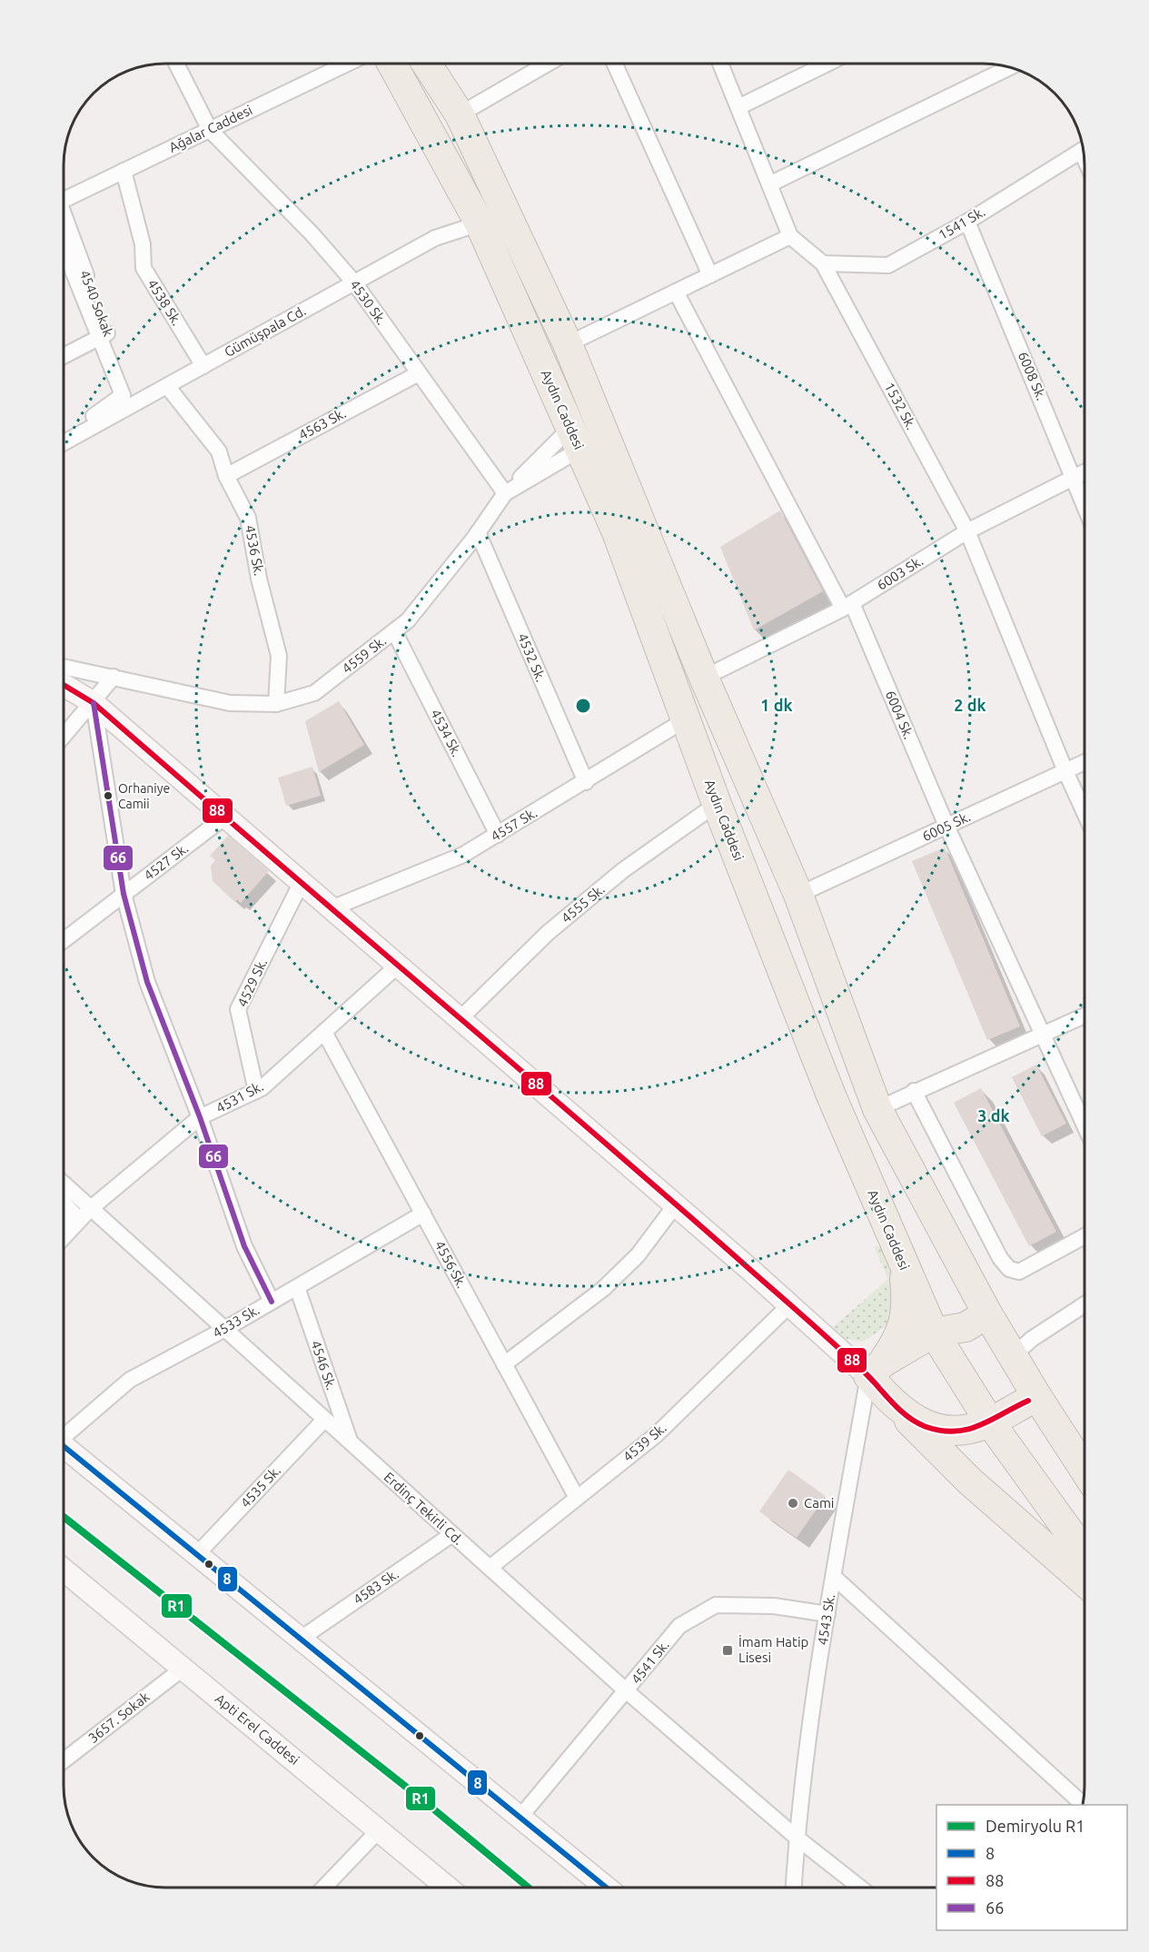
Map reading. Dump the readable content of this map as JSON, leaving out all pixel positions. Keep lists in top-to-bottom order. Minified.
{"streets":{"highway":["Aydın Caddesi"],"street":["Ağalar Caddesi","1541 Sk.","4538 Sk.","4530 Sk.","4540 Sokak","Gümüşpala Cd.","6008 Sk.","1532 Sk.","4563 Sk.","4536 Sk.","6003 Sk.","4559 Sk.","4532 Sk.","6004 Sk.","4534 Sk.","4557 Sk.","6005 Sk.","4527 Sk.","4555 Sk.","4529 Sk.","4531 Sk.","4556 Sk.","4533 Sk.","4546 Sk.","4539 Sk.","4535 Sk.","Erdinç Tekirli Cd.","4583 Sk.","4543 Sk.","4541 Sk.","3657. Sokak","Apti Erel Caddesi"]},"crossings":[["Ağalar Caddesi","4538 Sk."],["Ağalar Caddesi","4530 Sk."],["1541 Sk.","6008 Sk."],["1541 Sk.","1532 Sk."],["4538 Sk.","Gümüşpala Cd."],["4530 Sk.","Gümüşpala Cd."],["4530 Sk.","4563 Sk."],["4530 Sk.","4559 Sk."],["4540 Sokak","Gümüşpala Cd."],["Gümüşpala Cd.","Aydın Caddesi"],["Gümüşpala Cd.","4536 Sk."],["6008 Sk.","6003 Sk."],["1532 Sk.","6003 Sk."],["1532 Sk.","6005 Sk."],["Aydın Caddesi","6003 Sk."],["Aydın Caddesi","4559 Sk."],["Aydın Caddesi","4557 Sk."],["Aydın Caddesi","6005 Sk."],["Aydın Caddesi","4555 Sk."],["4563 Sk.","4536 Sk."],["4536 Sk.","4559 Sk."],["6003 Sk.","6004 Sk."],["4559 Sk.","4532 Sk."],["4559 Sk.","4534 Sk."],["4532 Sk.","4557 Sk."],["6004 Sk.","6005 Sk."],["4534 Sk.","4557 Sk."],["4529 Sk.","4531 Sk."],["4531 Sk.","4556 Sk."],["4531 Sk.","Erdinç Tekirli Cd."],["4556 Sk.","4533 Sk."],["4556 Sk.","4539 Sk."],["4533 Sk.","4546 Sk."],["4533 Sk.","Erdinç Tekirli Cd."],["4546 Sk.","Erdinç Tekirli Cd."],["4539 Sk.","Erdinç Tekirli Cd."],["4535 Sk.","Erdinç Tekirli Cd."],["Erdinç Tekirli Cd.","4583 Sk."],["Erdinç Tekirli Cd.","4543 Sk."],["Erdinç Tekirli Cd.","4541 Sk."],["4543 Sk.","4541 Sk."],["3657. Sokak","Apti Erel Caddesi"]],"places":{"other":["Orhaniye Camii","Cami"],"transit":["İmam Hatip Lisesi"]},"lines":["transit line 88","transit line 66","transit line 8","rail line R1"],"legend":["Demiryolu R1","8","88","66"],"rings":["1 dk","2 dk","3 dk"]}
